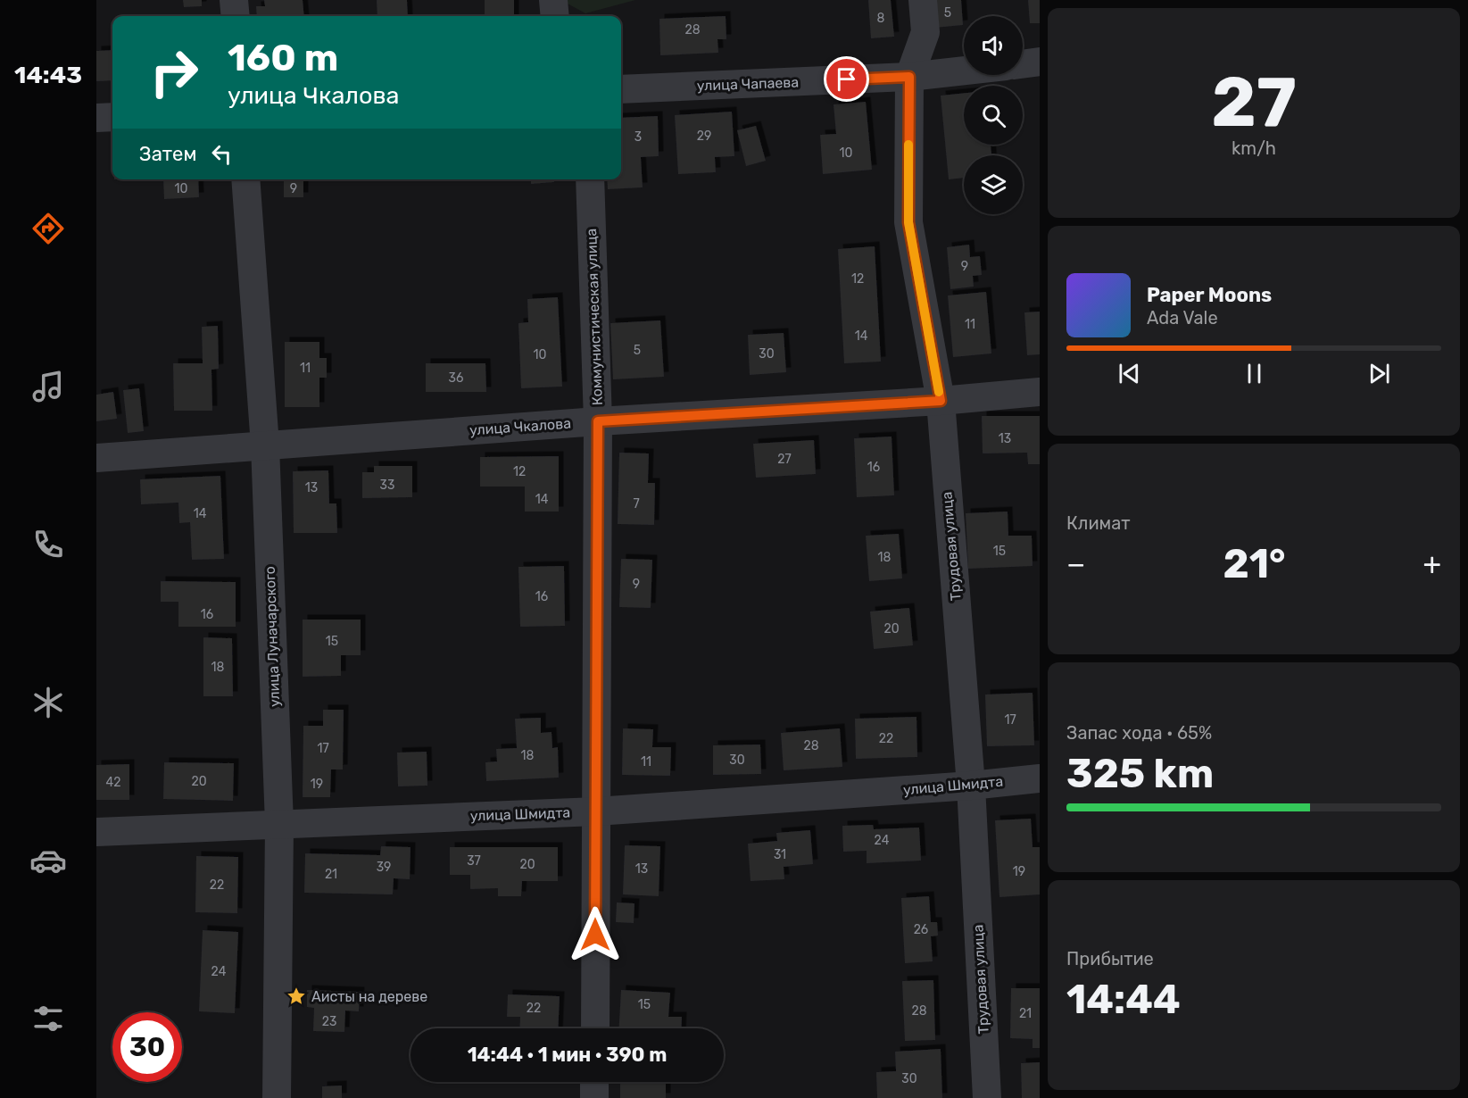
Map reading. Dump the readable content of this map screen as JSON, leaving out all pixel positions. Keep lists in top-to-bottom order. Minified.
{"streets":{"street":["улица Чапаева","Коммунистическая улица","улица Чкалова","Трудовая улица","улица Луначарского","улица Шмидта"]},"crossings":[["улица Чапаева","Трудовая улица"],["Коммунистическая улица","улица Чкалова"],["Коммунистическая улица","улица Шмидта"],["улица Чкалова","Трудовая улица"],["улица Чкалова","улица Луначарского"],["Трудовая улица","улица Шмидта"],["улица Луначарского","улица Шмидта"]],"places":{"place":["Аисты на дереве"]},"house_numbers":["5","8","28","29","3","10","10","9","9","12","11","14","5","30","10","11","36","13","27","16","12","33","13","14","7","14","15","18","9","16","16","20","15","18","17","22","28","17","18","30","11","20","42","19","24","31","37","20","39","13","19","21","22","26","24","15","22","28","21","23","30"],"page":{"tabs":"14:43","tile":[["27","km/h"],"Климат",["Запас хода · 65%","325 km"],["Прибытие","14:44"]],"turn":["160 m","улица Чкалова"],"then":"Затем","song":["Paper Moons","Ada Vale"],"heat":["−","21°","+"],"limit":"30","trip":"14:44 · 1 мин · 390 m"}}
